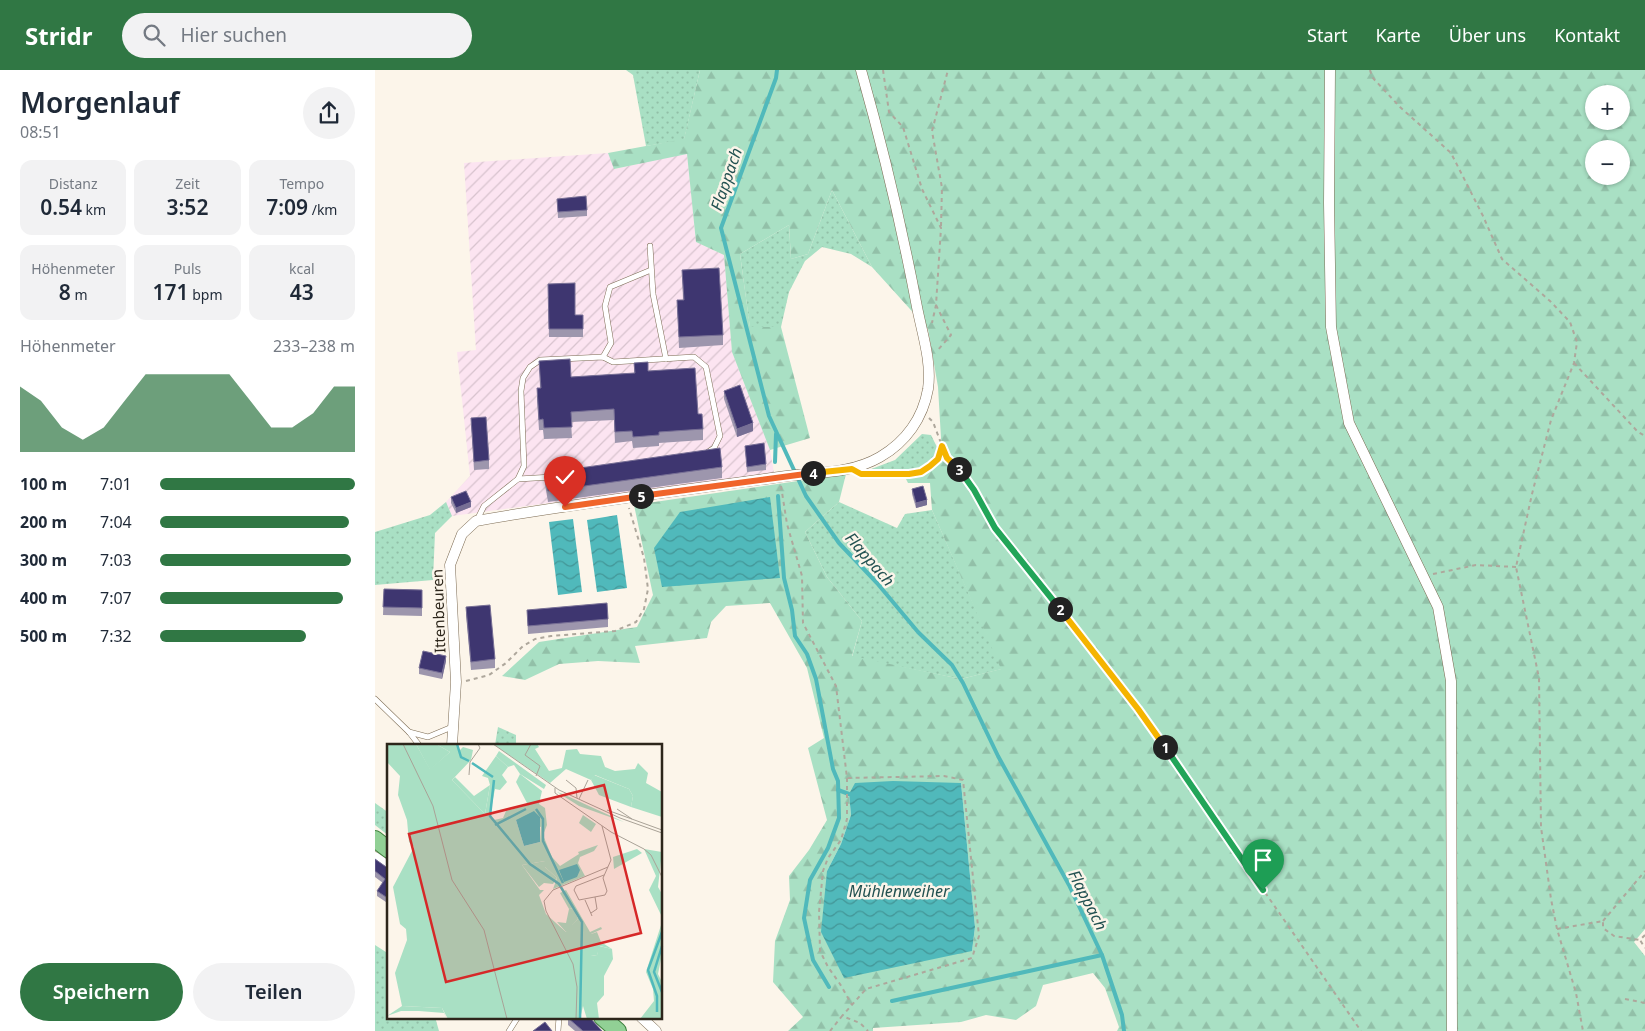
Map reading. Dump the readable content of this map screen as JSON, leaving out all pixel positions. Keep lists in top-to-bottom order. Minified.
{"streets":{"street":["Ittenbeuren"]},"water":["Flappach","Mühlenweiher"],"page":{"header":"Stridr","search":"Hier suchen","nav":["Start","Karte","Über uns","Kontakt"],"heading":["Morgenlauf","08:51"],"map_buttons":["+","−"],"stats":[["Distanz","0.54 km"],["Zeit","3:52"],["Tempo","7:09 /km"],["Höhenmeter","8 m"],["Puls","171 bpm"],["kcal","43"]],"chart":["Höhenmeter","233–238 m"],"pins":["3","4","5","2","1"],"list":[{"name":"100 m","note":"7:01"},{"name":"200 m","note":"7:04"},{"name":"300 m","note":"7:03"},{"name":"400 m","note":"7:07"},{"name":"500 m","note":"7:32"}],"buttons":["Speichern","Teilen"]}}
